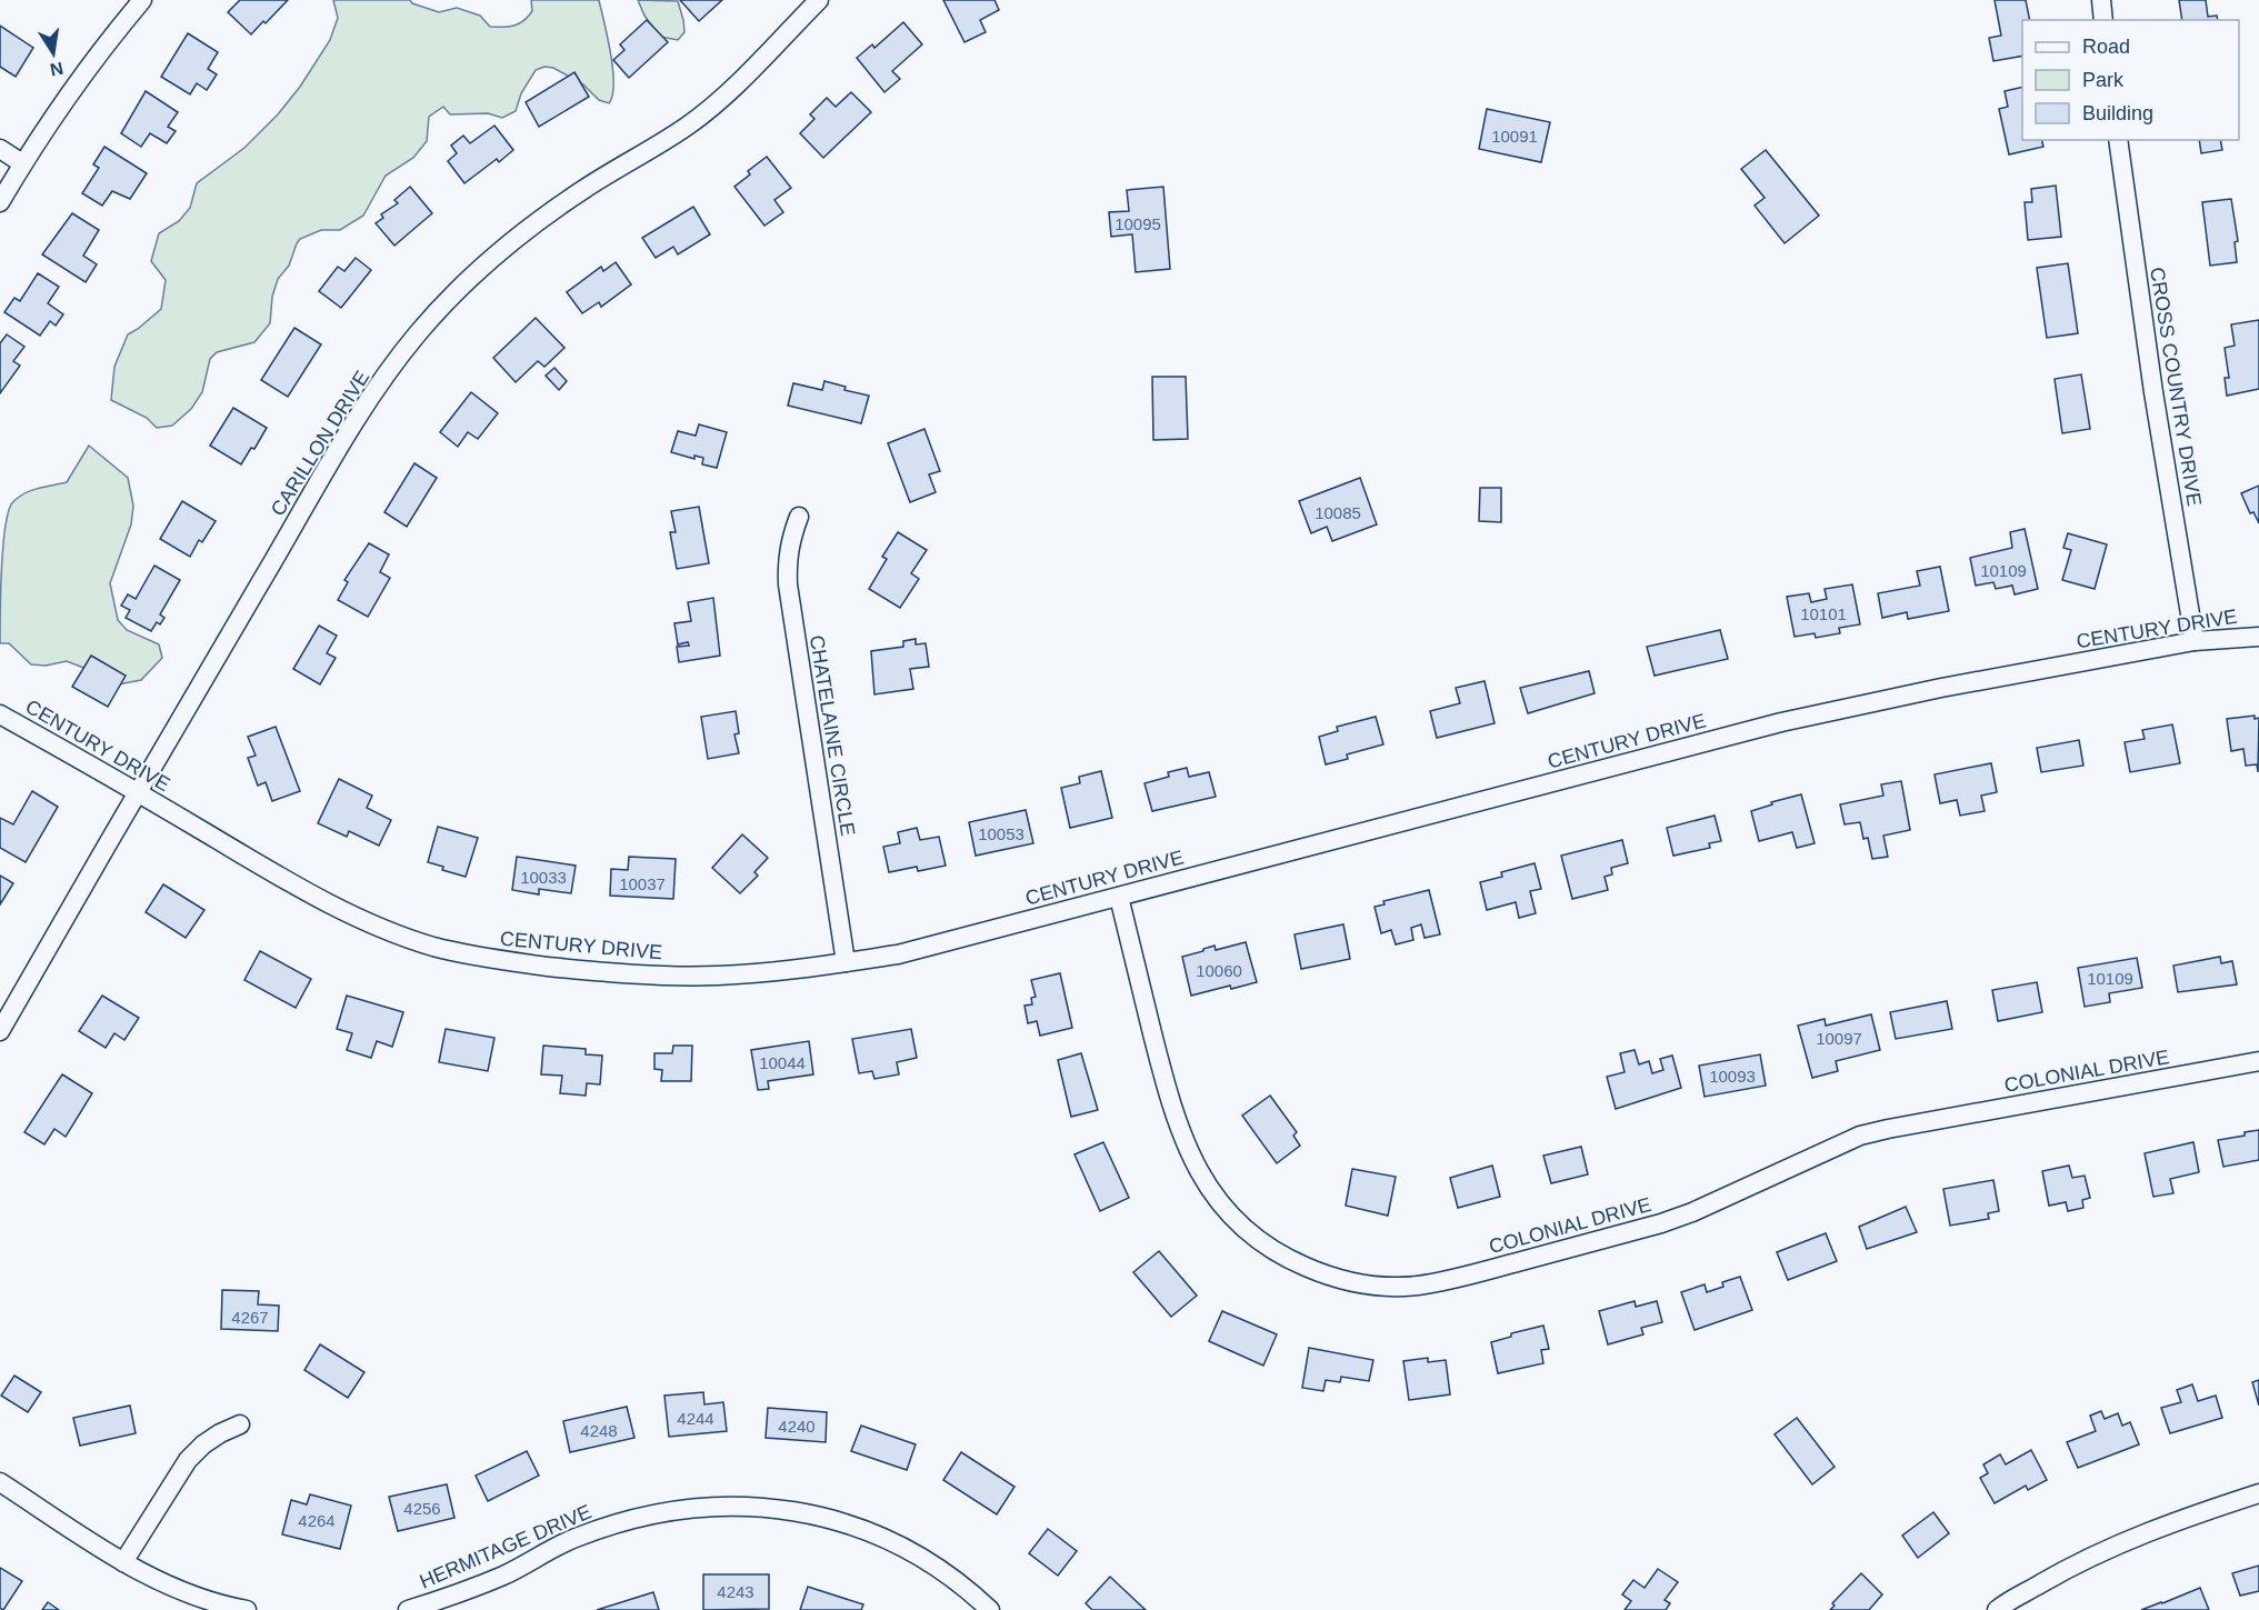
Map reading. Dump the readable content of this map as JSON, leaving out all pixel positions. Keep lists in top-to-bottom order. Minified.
{"streets":{"street":["CROSS COUNTRY DRIVE","CARILLON DRIVE","CENTURY DRIVE","CHATELAINE CIRCLE","COLONIAL DRIVE","HERMITAGE DRIVE"]},"crossings":[["CROSS COUNTRY DRIVE","CENTURY DRIVE"],["CARILLON DRIVE","CENTURY DRIVE"],["CENTURY DRIVE","CHATELAINE CIRCLE"],["CENTURY DRIVE","COLONIAL DRIVE"]],"house_numbers":["10091","10095","10085","10109","10101","10053","10033","10037","10060","10109","10097","10044","10093","4267","4244","4240","4248","4256","4264","4243"],"legend":["Road","Park","Building"],"north":"bottom"}
